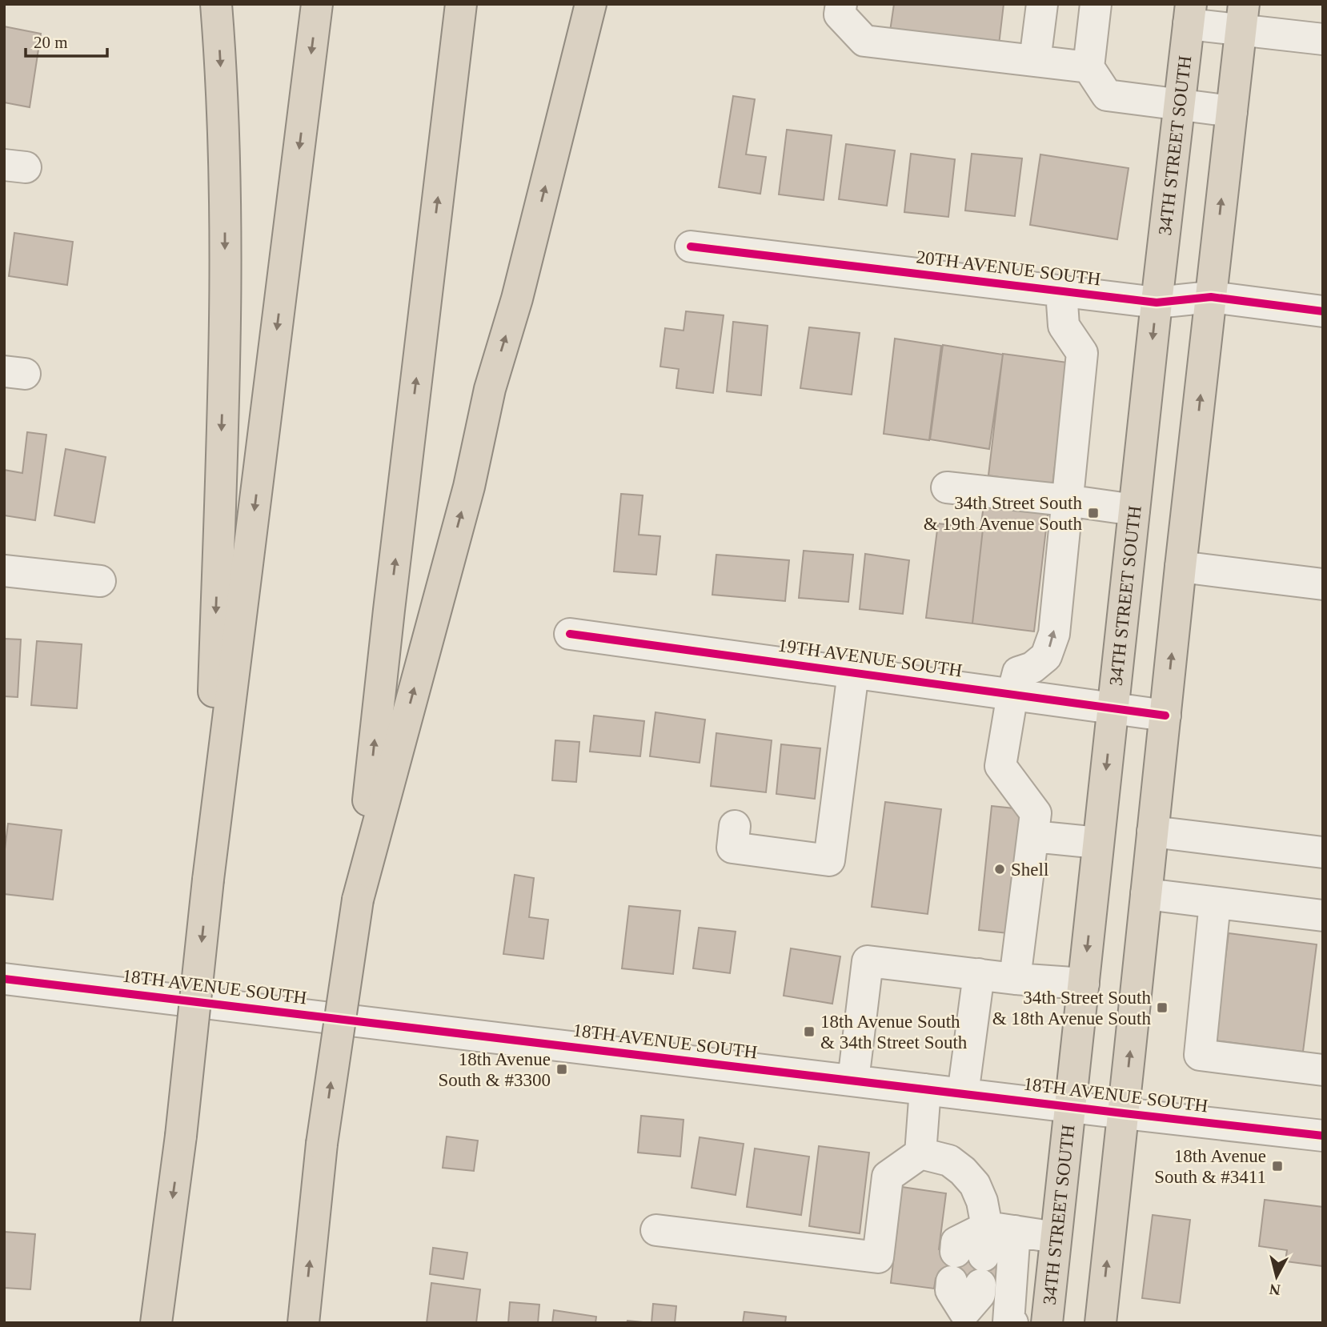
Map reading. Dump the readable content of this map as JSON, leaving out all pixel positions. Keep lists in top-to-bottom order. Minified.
{"streets":{"highway":["34TH STREET SOUTH"],"street":["20TH AVENUE SOUTH","19TH AVENUE SOUTH","18TH AVENUE SOUTH"]},"crossings":[["34TH STREET SOUTH","20TH AVENUE SOUTH"],["34TH STREET SOUTH","19TH AVENUE SOUTH"],["34TH STREET SOUTH","18TH AVENUE SOUTH"]],"places":{"transit":["34th Street South & 19th Avenue South","34th Street South & 18th Avenue South","18th Avenue South & 34th Street South","18th Avenue South & #3300","18th Avenue South & #3411"],"other":["Shell"]},"scale_bar":"20 m","north":"bottom"}
